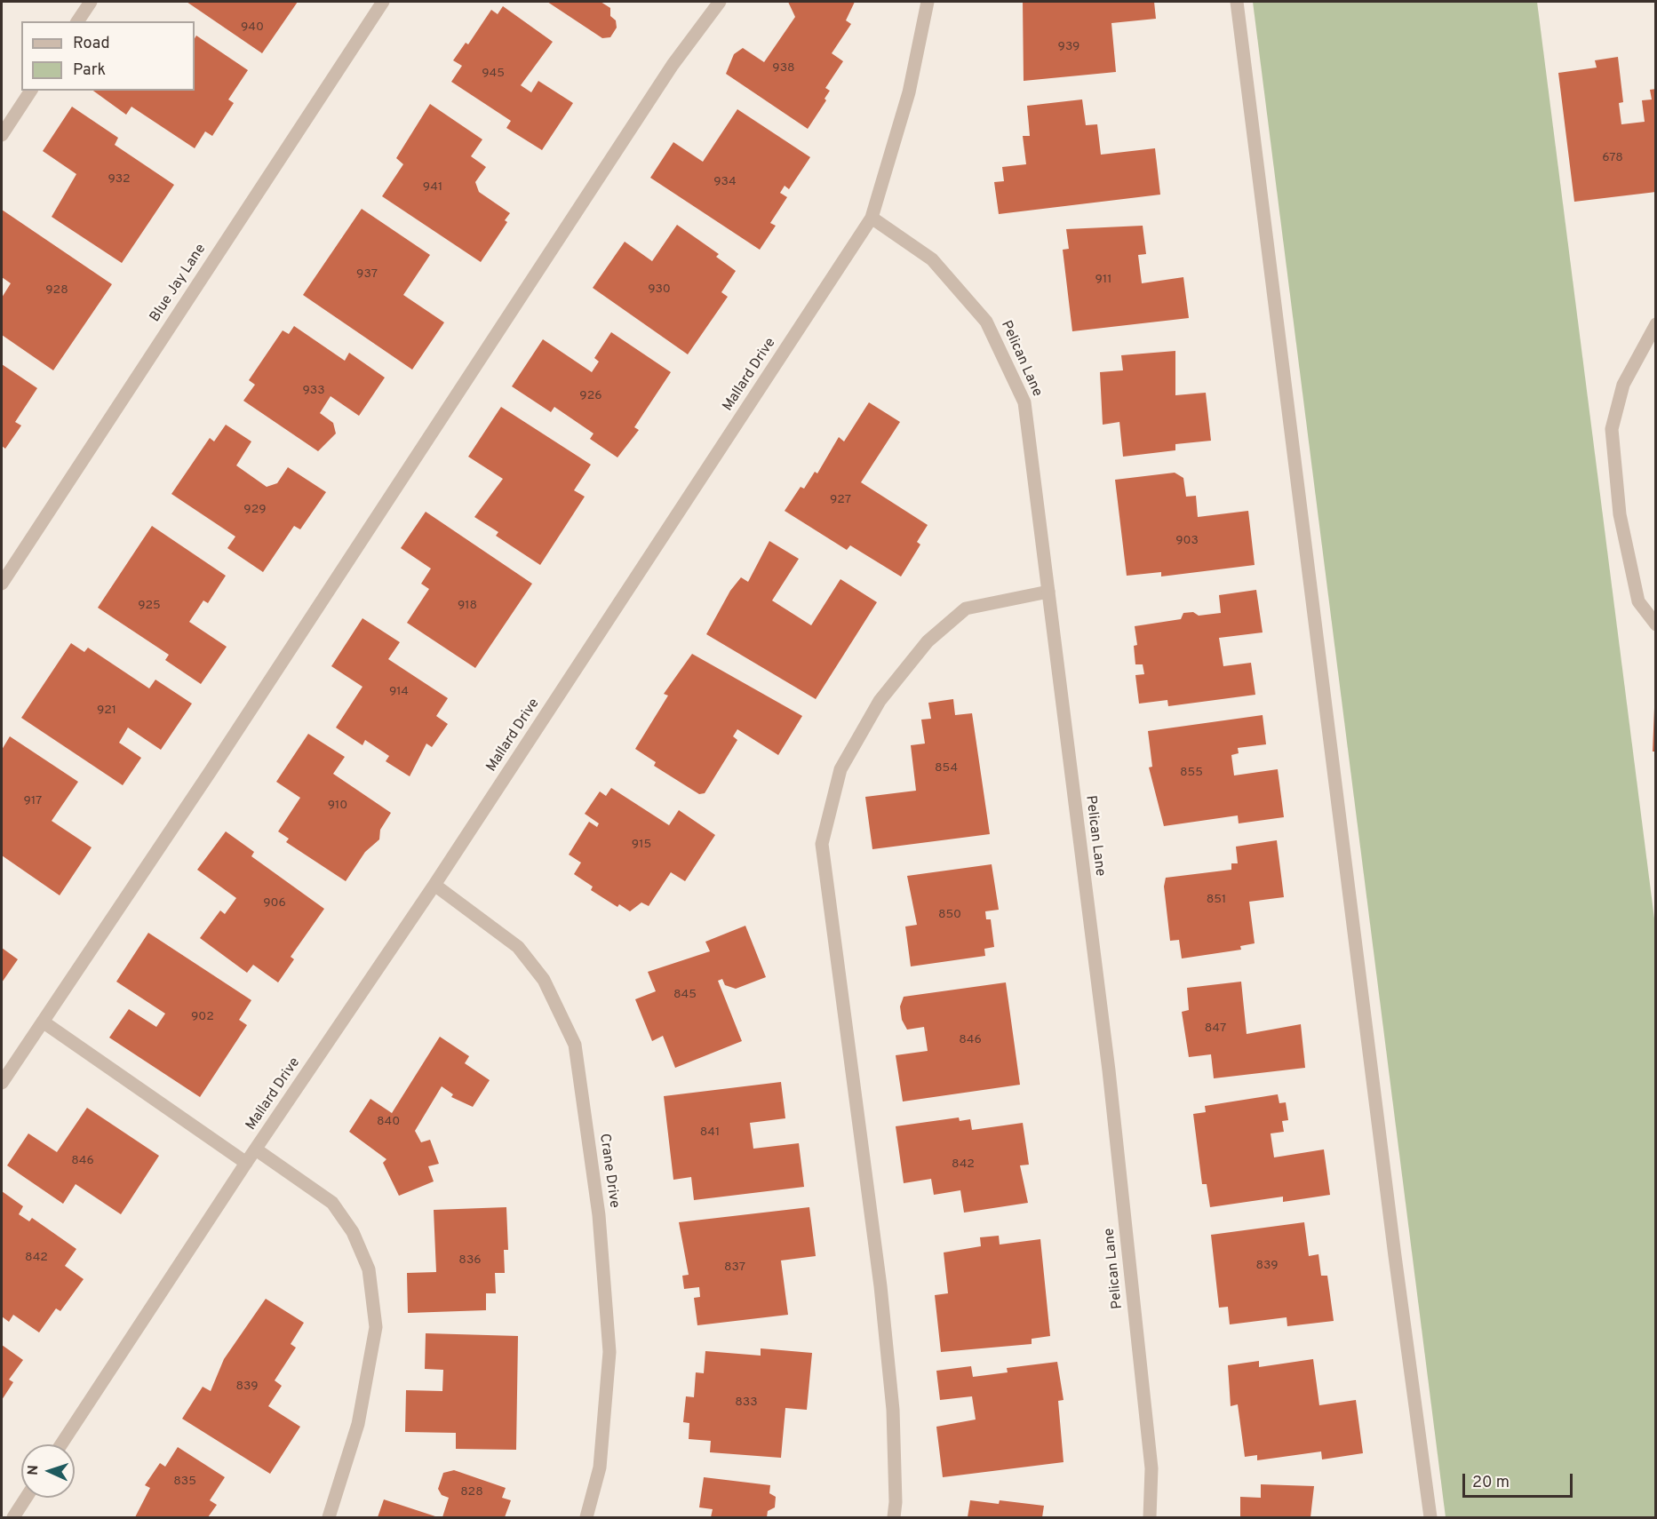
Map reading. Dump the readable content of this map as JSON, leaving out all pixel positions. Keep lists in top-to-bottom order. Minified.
{"streets":{"street":["Blue Jay Lane","Pelican Lane","Mallard Drive","Crane Drive"]},"crossings":[["Pelican Lane","Mallard Drive"],["Mallard Drive","Crane Drive"]],"house_numbers":["940","939","938","945","678","932","934","941","937","911","930","928","933","926","927","929","903","925","918","914","921","854","855","917","910","915","851","906","850","845","902","847","846","840","841","846","842","842","836","839","837","839","833","835","828"],"legend":["Road","Park"],"scale_bar":"20 m","north":"left"}
